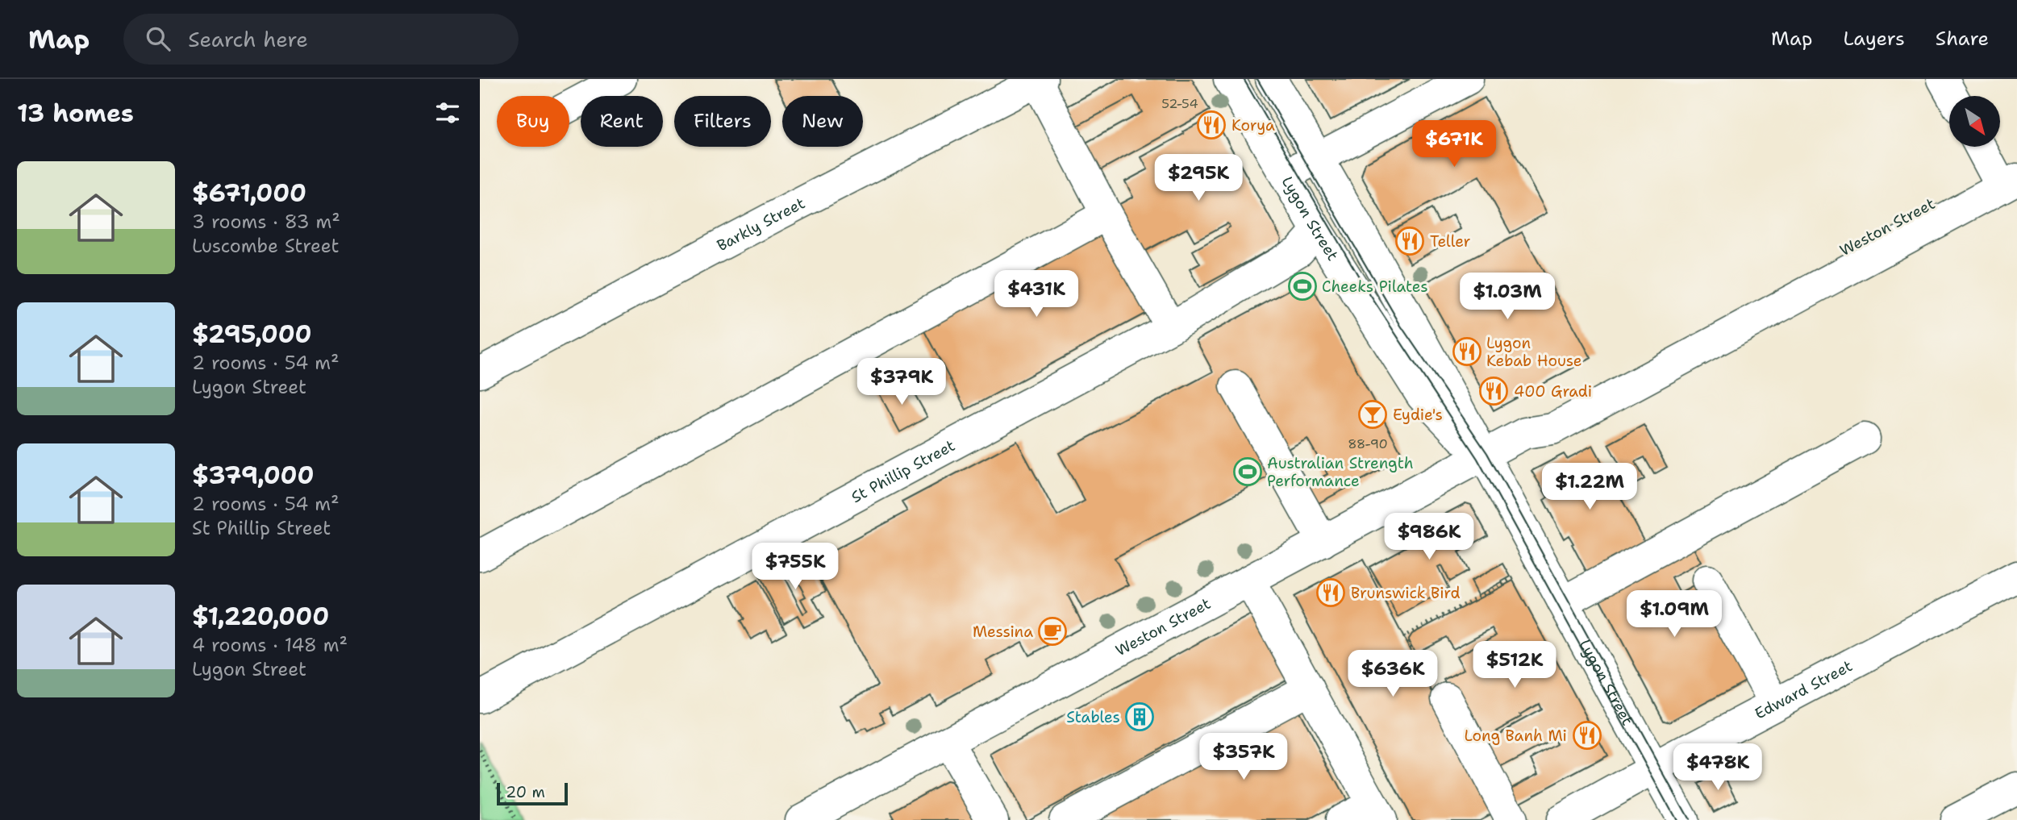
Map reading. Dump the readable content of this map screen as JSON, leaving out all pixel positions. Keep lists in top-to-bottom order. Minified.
{"streets":{"street":["Lygon Street","Barkly Street","Weston Street","St Phillip Street","Edward Street"]},"crossings":[["Lygon Street","Weston Street"],["Lygon Street","St Phillip Street"],["Lygon Street","Edward Street"]],"places":{"restaurant":["Korya","Teller","Lygon Kebab House","400 Gradi","Brunswick Bird","Long Banh Mi"],"sports":["Cheeks Pilates","Australian Strength Performance"],"bar":["Eydie's"],"cafe":["Messina"],"building":["Stables"]},"house_numbers":["52-54","88-90"],"scale_bar":"20 m","north":"bottom right","page":{"header":"Map","search":"Search here","nav":["Map","Layers","Share"],"heading":"13 homes","chip":["Buy","Rent","Filters","New"],"price":["$671K","$295K","$431K","$1.03M","$379K","$1.22M","$986K","$755K","$1.09M","$512K","$636K","$357K","$478K"],"list":[{"name":"$671,000","note":"3 rooms · 83 m² · Luscombe Street"},{"name":"$295,000","note":"2 rooms · 54 m² · Lygon Street"},{"name":"$379,000","note":"2 rooms · 54 m² · St Phillip Street"},{"name":"$1,220,000","note":"4 rooms · 148 m² · Lygon Street"}],"scale":"20 m"}}
